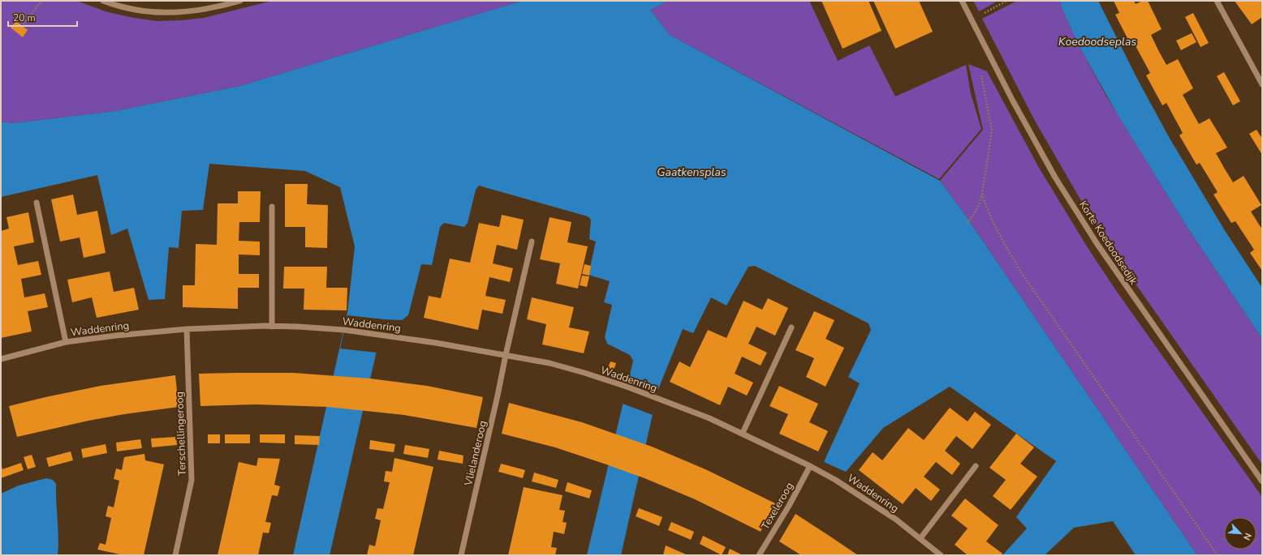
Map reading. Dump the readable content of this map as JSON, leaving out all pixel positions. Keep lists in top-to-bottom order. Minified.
{"streets":{"street":["Korte Koedoodsedijk","Waddenring","Terschellingeroog","Vlielanderoog","Texeleroog"]},"crossings":[["Waddenring","Terschellingeroog"],["Waddenring","Vlielanderoog"],["Waddenring","Texeleroog"]],"water":["Koedoodseplas","Gaatkensplas"],"scale_bar":"20 m","north":"bottom right"}
